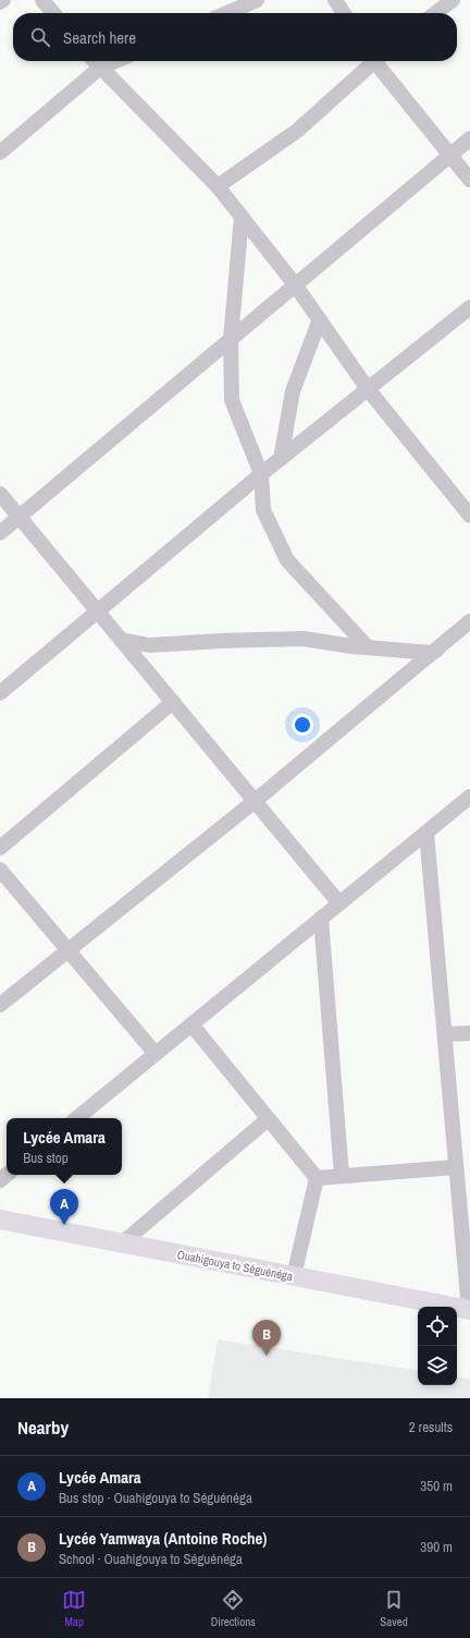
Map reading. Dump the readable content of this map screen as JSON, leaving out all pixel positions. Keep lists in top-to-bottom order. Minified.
{"streets":{"main road":["Ouahigouya to Séguénéga"]},"page":{"search":"Search here","popup":["Lycée Amara","Bus stop"],"pins":["A","B"],"heading":["Nearby","2 results"],"list":[{"mark":"A","name":"Lycée Amara","note":"Bus stop · Ouahigouya to Séguénéga","value":"350 m"},{"mark":"B","name":"Lycée Yamwaya (Antoine Roche)","note":"School · Ouahigouya to Séguénéga","value":"390 m"}],"nav":["Map","Directions","Saved"]}}
